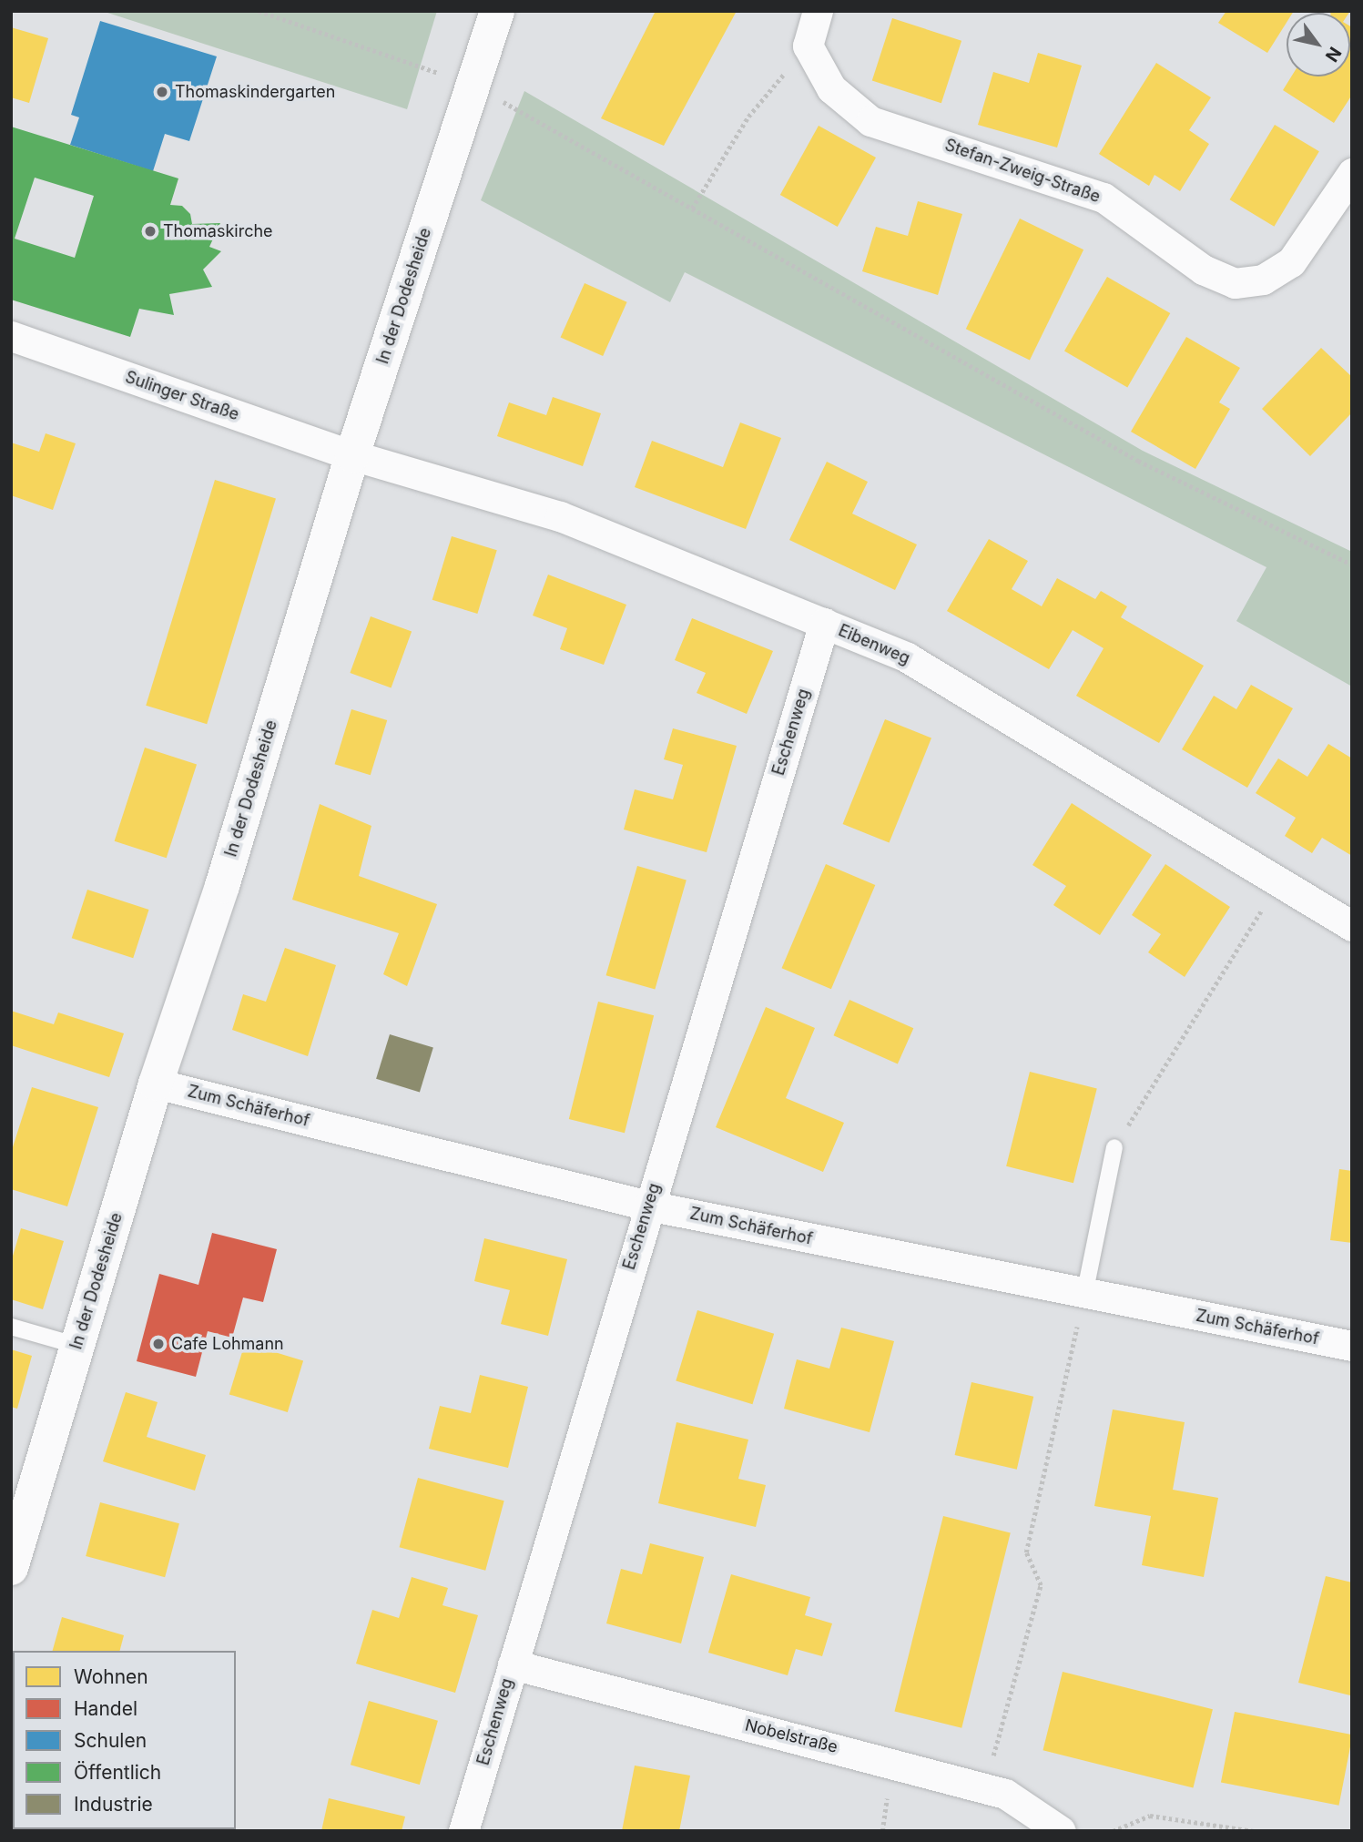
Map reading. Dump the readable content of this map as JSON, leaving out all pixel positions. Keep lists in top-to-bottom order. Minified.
{"streets":{"street":["Stefan-Zweig-Straße","In der Dodesheide","Sulinger Straße","Eibenweg","Eschenweg","Zum Schäferhof","Nobelstraße"]},"crossings":[["In der Dodesheide","Sulinger Straße"],["In der Dodesheide","Eibenweg"],["In der Dodesheide","Zum Schäferhof"],["Sulinger Straße","Eibenweg"],["Eibenweg","Eschenweg"],["Eschenweg","Zum Schäferhof"],["Eschenweg","Nobelstraße"]],"places":["Thomaskindergarten","Thomaskirche","Cafe Lohmann"],"legend":["Wohnen","Handel","Schulen","Öffentlich","Industrie"],"north":"bottom right"}
